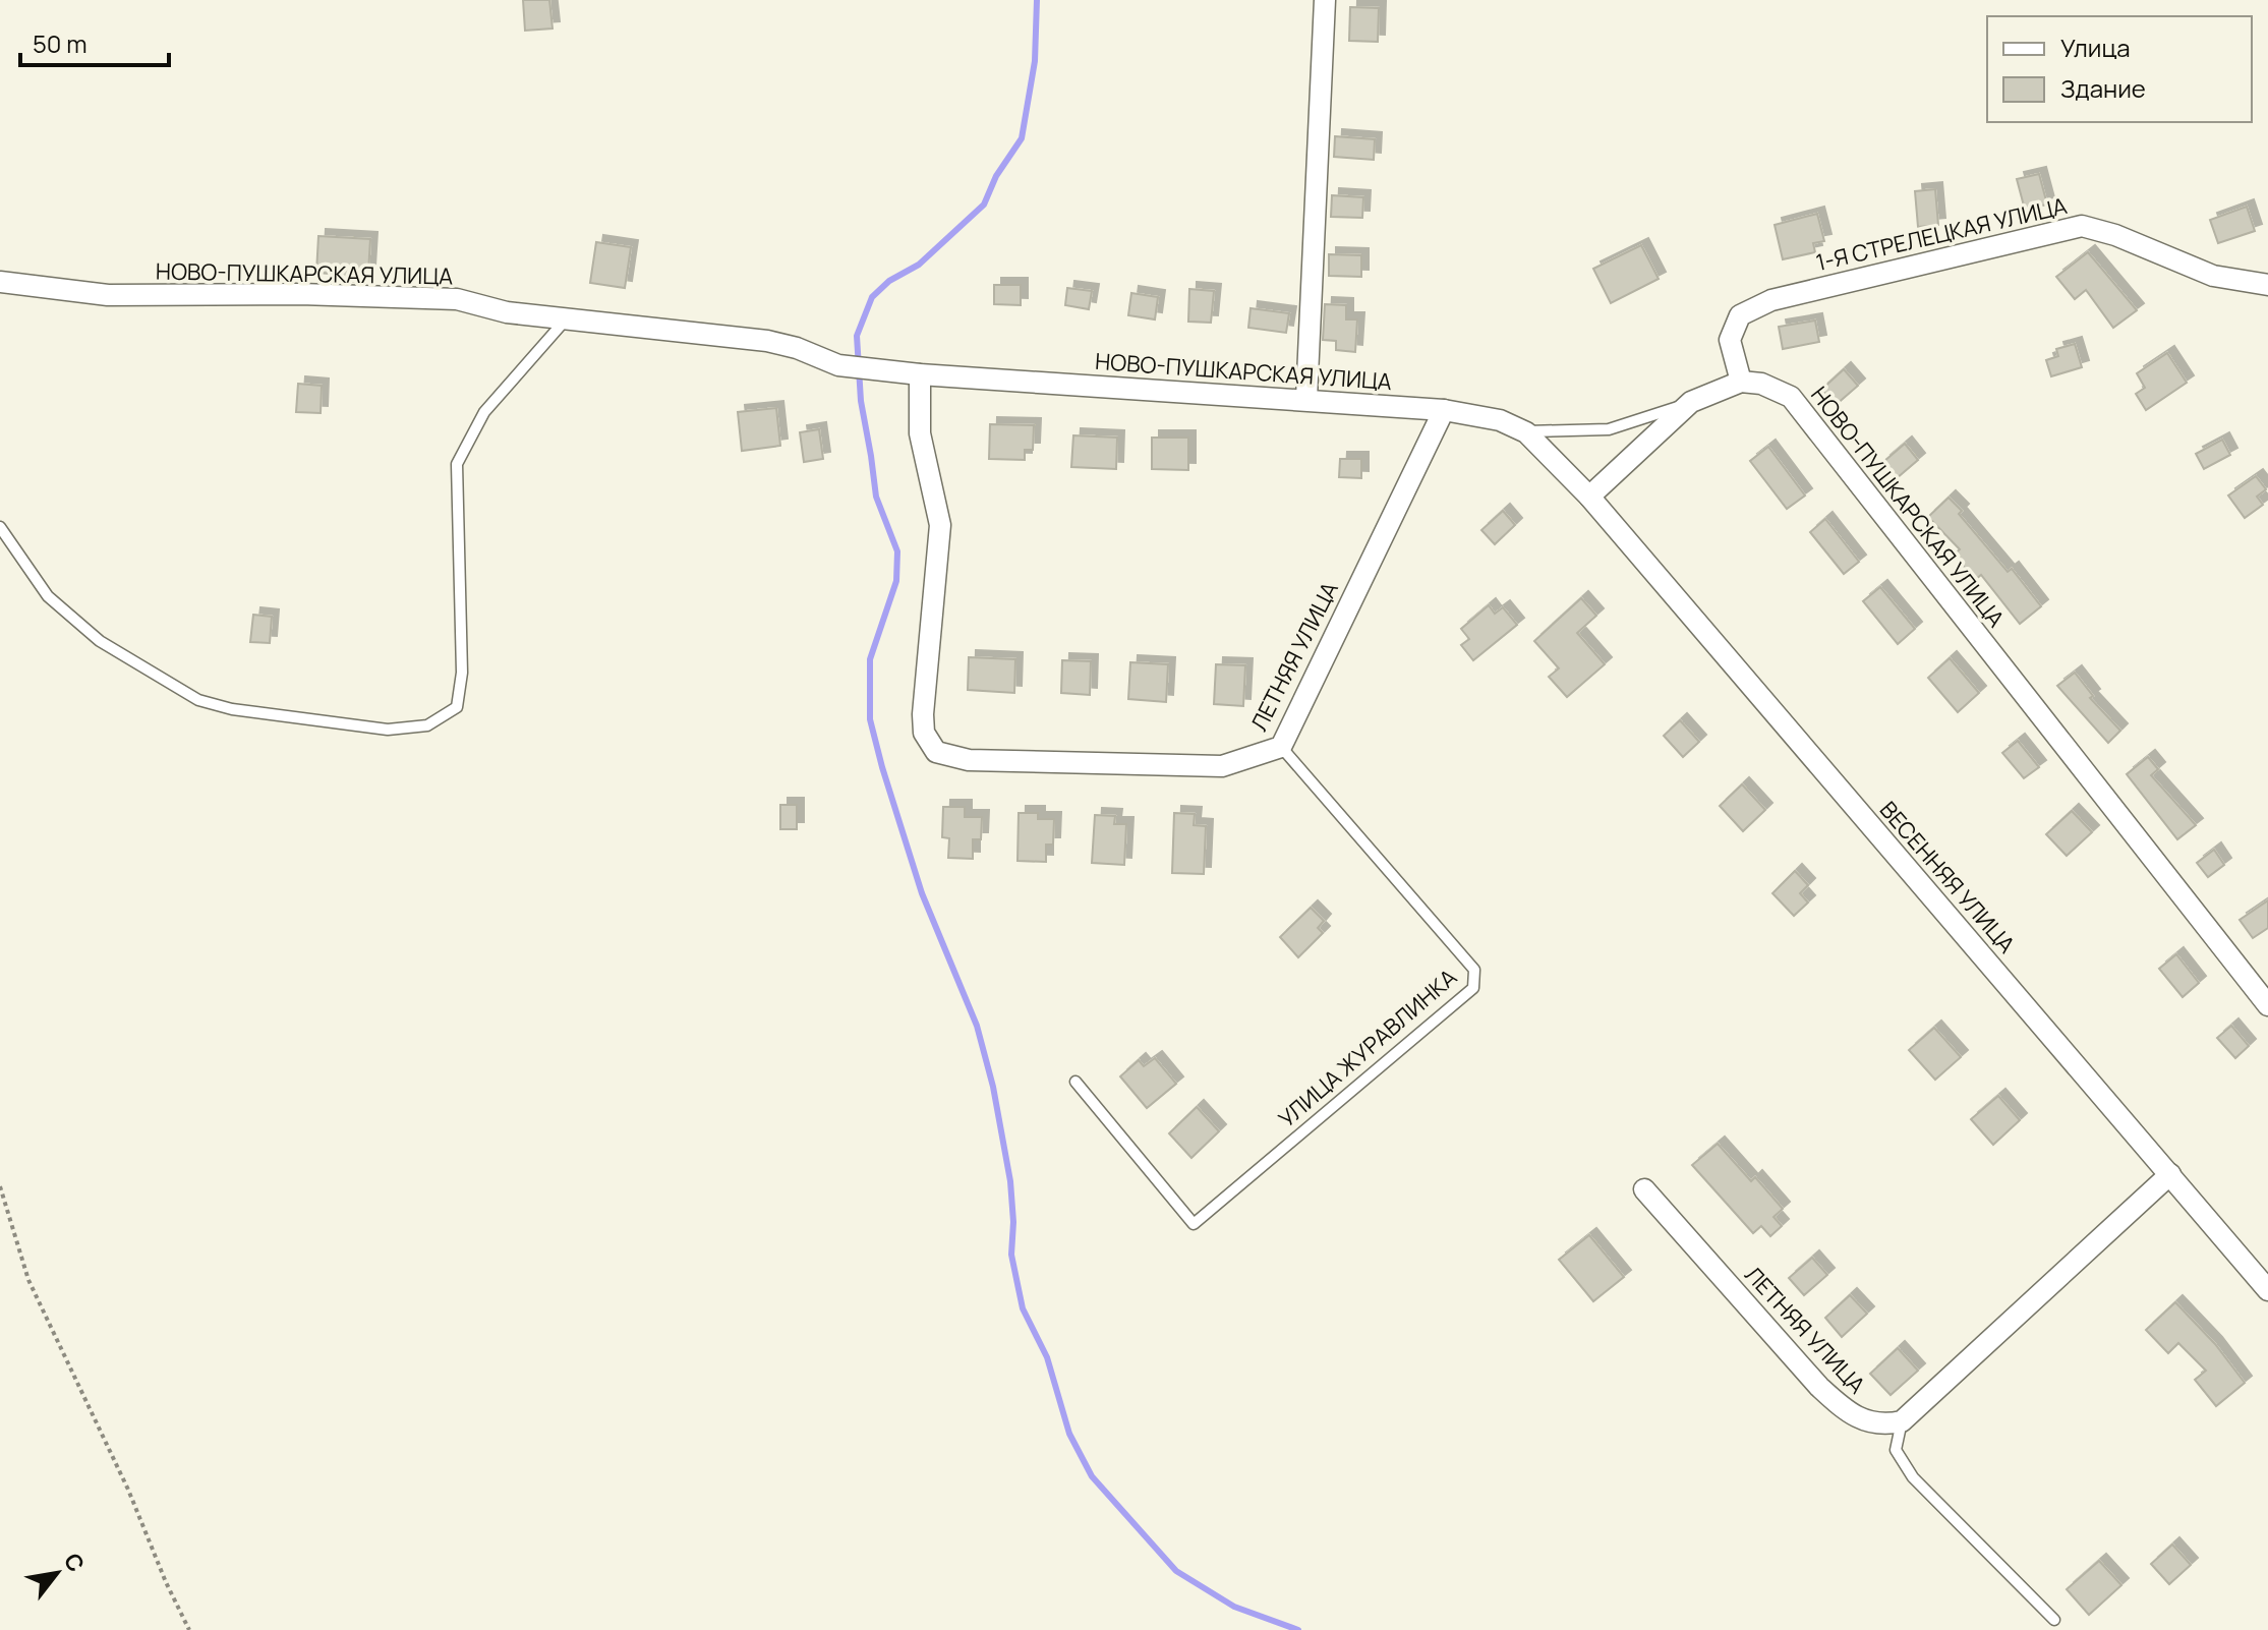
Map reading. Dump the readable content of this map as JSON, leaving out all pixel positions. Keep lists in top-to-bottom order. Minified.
{"streets":{"street":["1-Я СТРЕЛЕЦКАЯ УЛИЦА","НОВО-ПУШКАРСКАЯ УЛИЦА","ЛЕТНЯЯ УЛИЦА","ВЕСЕННЯЯ УЛИЦА"],"lane":["УЛИЦА ЖУРАВЛИНКА"]},"crossings":[["1-Я СТРЕЛЕЦКАЯ УЛИЦА","НОВО-ПУШКАРСКАЯ УЛИЦА"],["НОВО-ПУШКАРСКАЯ УЛИЦА","ЛЕТНЯЯ УЛИЦА"],["НОВО-ПУШКАРСКАЯ УЛИЦА","ВЕСЕННЯЯ УЛИЦА"],["ЛЕТНЯЯ УЛИЦА","УЛИЦА ЖУРАВЛИНКА"]],"legend":["Улица","Здание"],"scale_bar":"50 m","north":"top right"}
